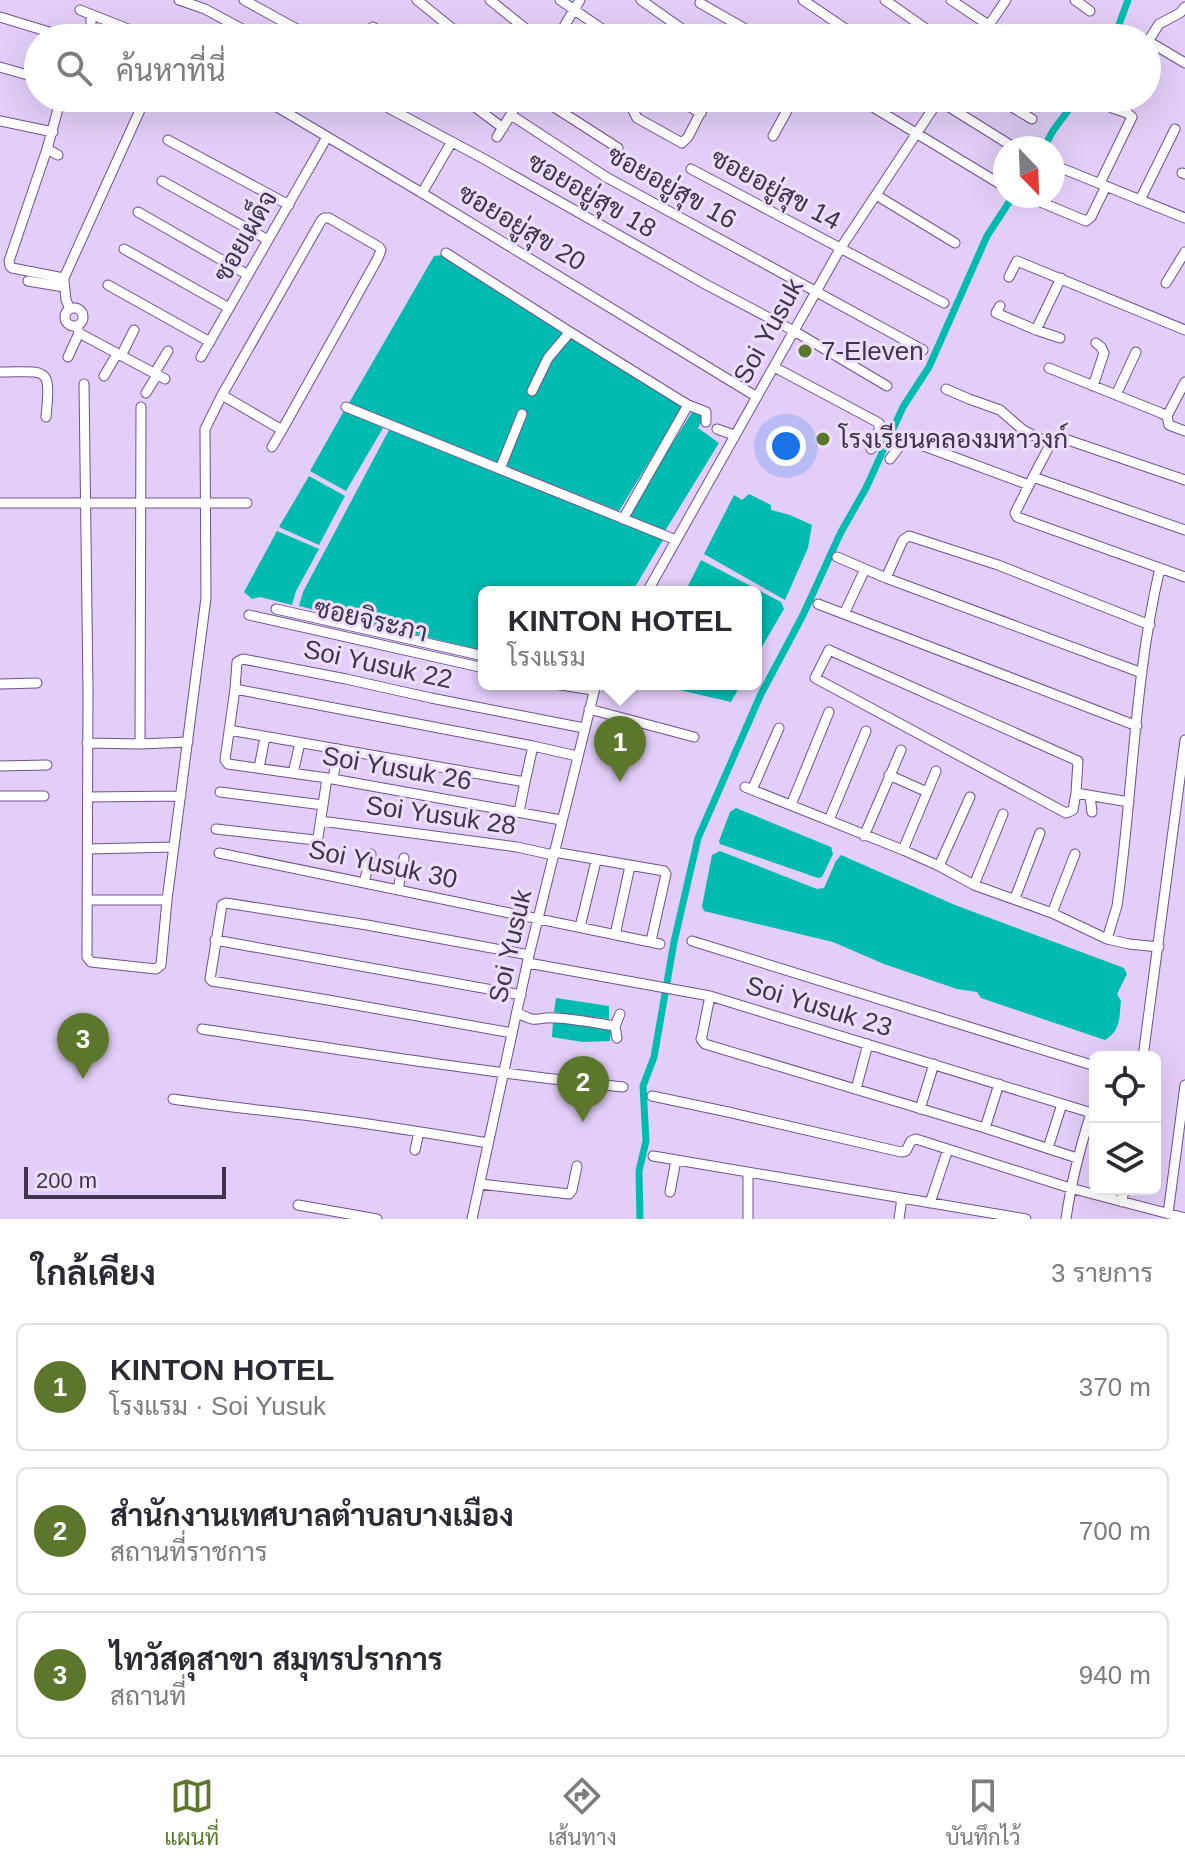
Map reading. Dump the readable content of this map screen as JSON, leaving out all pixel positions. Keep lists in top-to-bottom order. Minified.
{"streets":{"street":["ซอยอยู่สุข 16","ซอยอยู่สุข 14","ซอยอยู่สุข 18","ซอยอยู่สุข 20","ซอยเผด็จ","Soi Yusuk","ซอยจิระภา","Soi Yusuk 22","Soi Yusuk 26","Soi Yusuk 28","Soi Yusuk 30","Soi Yusuk 23"]},"crossings":[["ซอยอยู่สุข 16","Soi Yusuk"],["ซอยอยู่สุข 14","Soi Yusuk"],["ซอยอยู่สุข 18","Soi Yusuk"],["ซอยอยู่สุข 20","ซอยเผด็จ"],["ซอยอยู่สุข 20","Soi Yusuk"],["Soi Yusuk","Soi Yusuk 22"],["Soi Yusuk","Soi Yusuk 26"],["Soi Yusuk","Soi Yusuk 28"],["Soi Yusuk","Soi Yusuk 30"],["Soi Yusuk","Soi Yusuk 23"],["Soi Yusuk 28","Soi Yusuk 30"]],"places":["7-Eleven","โรงเรียนคลองมหาวงก์"],"scale_bar":"200 m","north":"bottom right","page":{"search":"ค้นหาที่นี่","popup":["KINTON HOTEL","โรงแรม"],"pins":["1","3","2"],"scale":"200 m","heading":["ใกล้เคียง","3 รายการ"],"list":[{"mark":"1","name":"KINTON HOTEL","note":"โรงแรม · Soi Yusuk","value":"370 m"},{"mark":"2","name":"สำนักงานเทศบาลตำบลบางเมือง","note":"สถานที่ราชการ","value":"700 m"},{"mark":"3","name":"ไทวัสดุสาขา สมุทรปราการ","note":"สถานที่","value":"940 m"}],"nav":["แผนที่","เส้นทาง","บันทึกไว้"]}}
